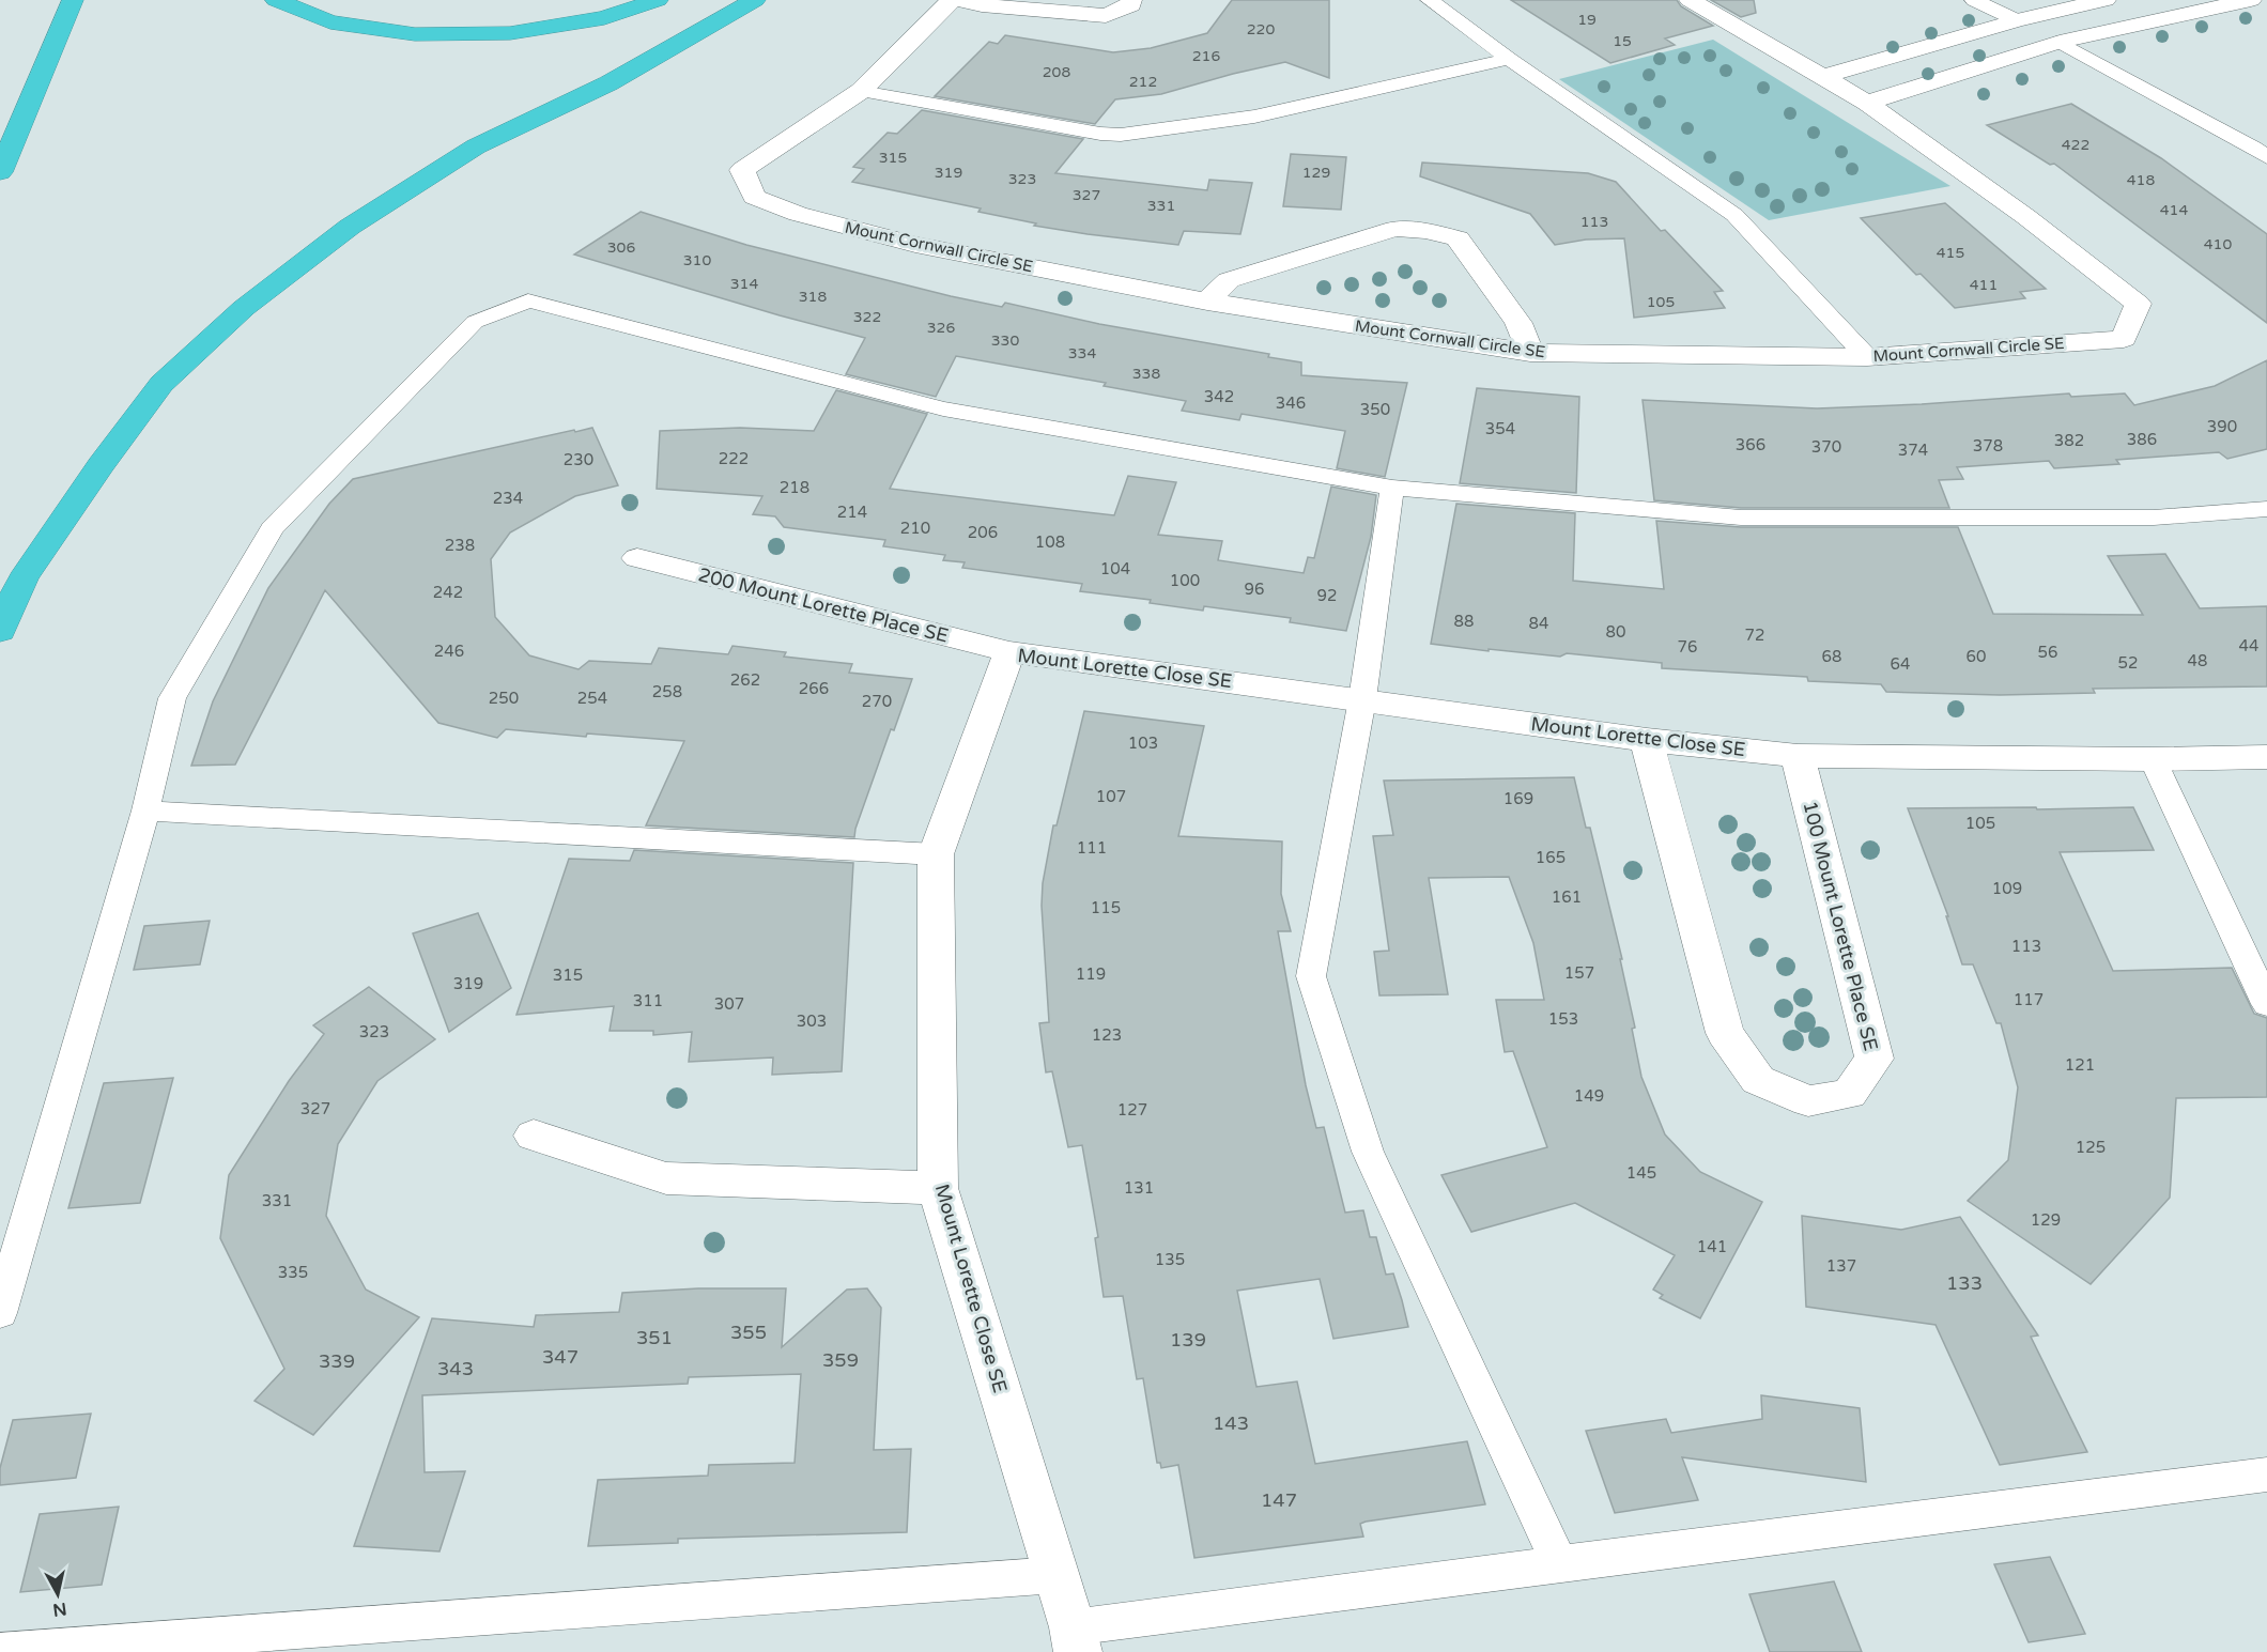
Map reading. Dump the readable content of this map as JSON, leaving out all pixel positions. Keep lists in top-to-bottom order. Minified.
{"streets":{"street":["Mount Cornwall Circle SE","200 Mount Lorette Place SE","Mount Lorette Close SE","100 Mount Lorette Place SE"]},"crossings":[["200 Mount Lorette Place SE","Mount Lorette Close SE"],["Mount Lorette Close SE","100 Mount Lorette Place SE"]],"house_numbers":["19","220","15","216","208","212","422","315","319","129","323","418","327","331","414","113","410","306","415","310","314","411","318","105","322","326","330","334","338","342","346","350","390","354","386","382","366","378","370","374","222","230","218","234","214","210","206","108","238","104","100","96","242","92","88","84","80","72","44","76","246","56","68","60","48","52","64","262","266","258","250","254","270","103","107","169","105","111","165","109","161","115","113","157","119","315","319","117","311","307","153","303","323","123","121","149","327","127","125","145","131","331","129","141","135","137","335","133","355","351","139","347","359","339","343","143","147"],"north":"bottom"}
